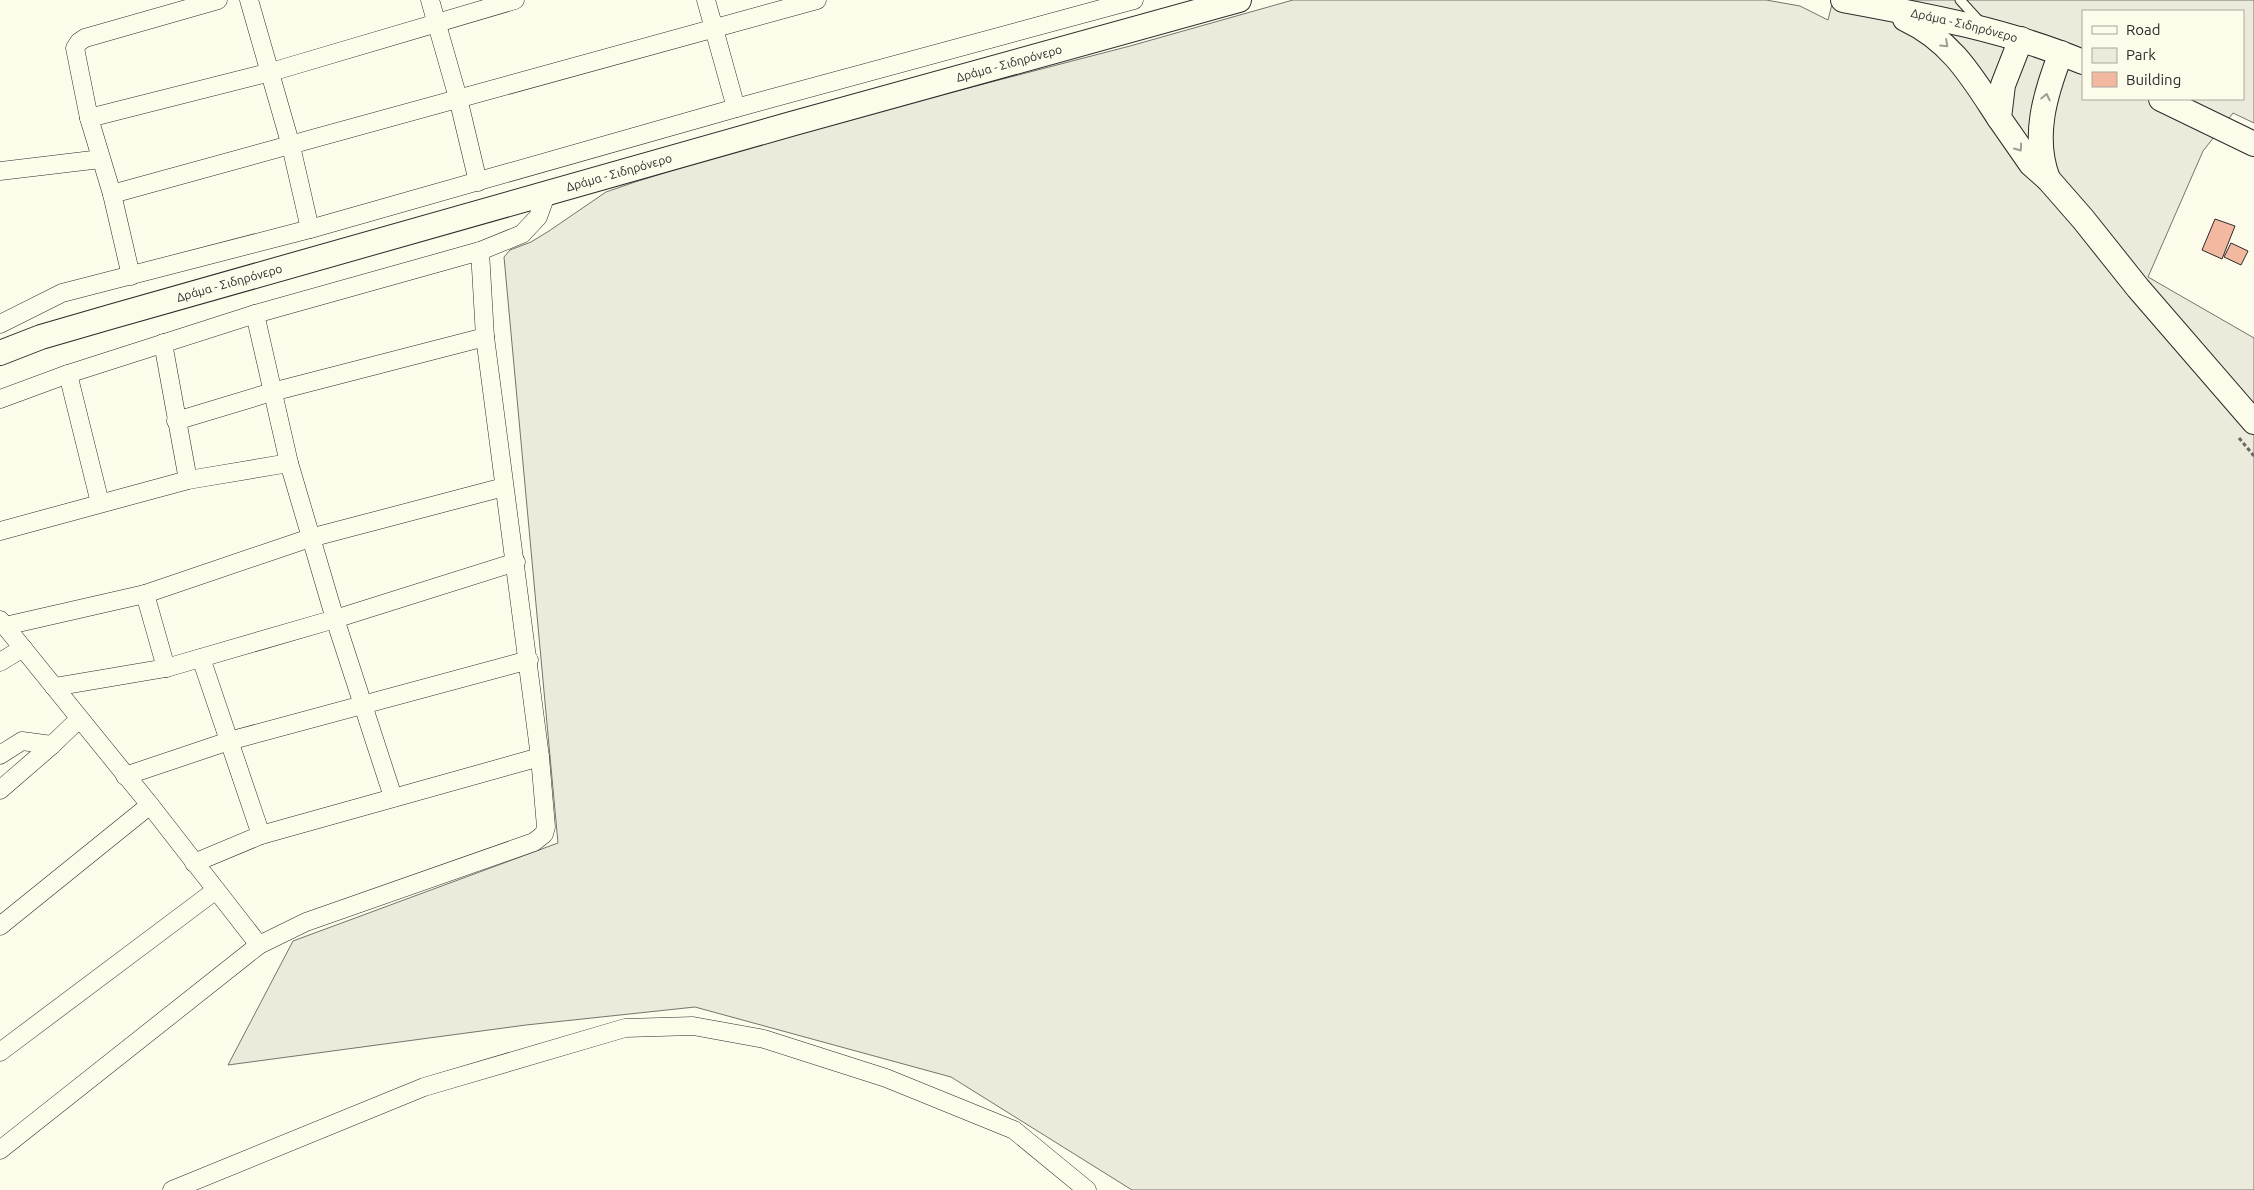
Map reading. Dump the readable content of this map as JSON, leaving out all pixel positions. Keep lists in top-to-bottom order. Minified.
{"streets":{"street":["Δράμα - Σιδηρόνερο"]},"legend":["Road","Park","Building"]}
